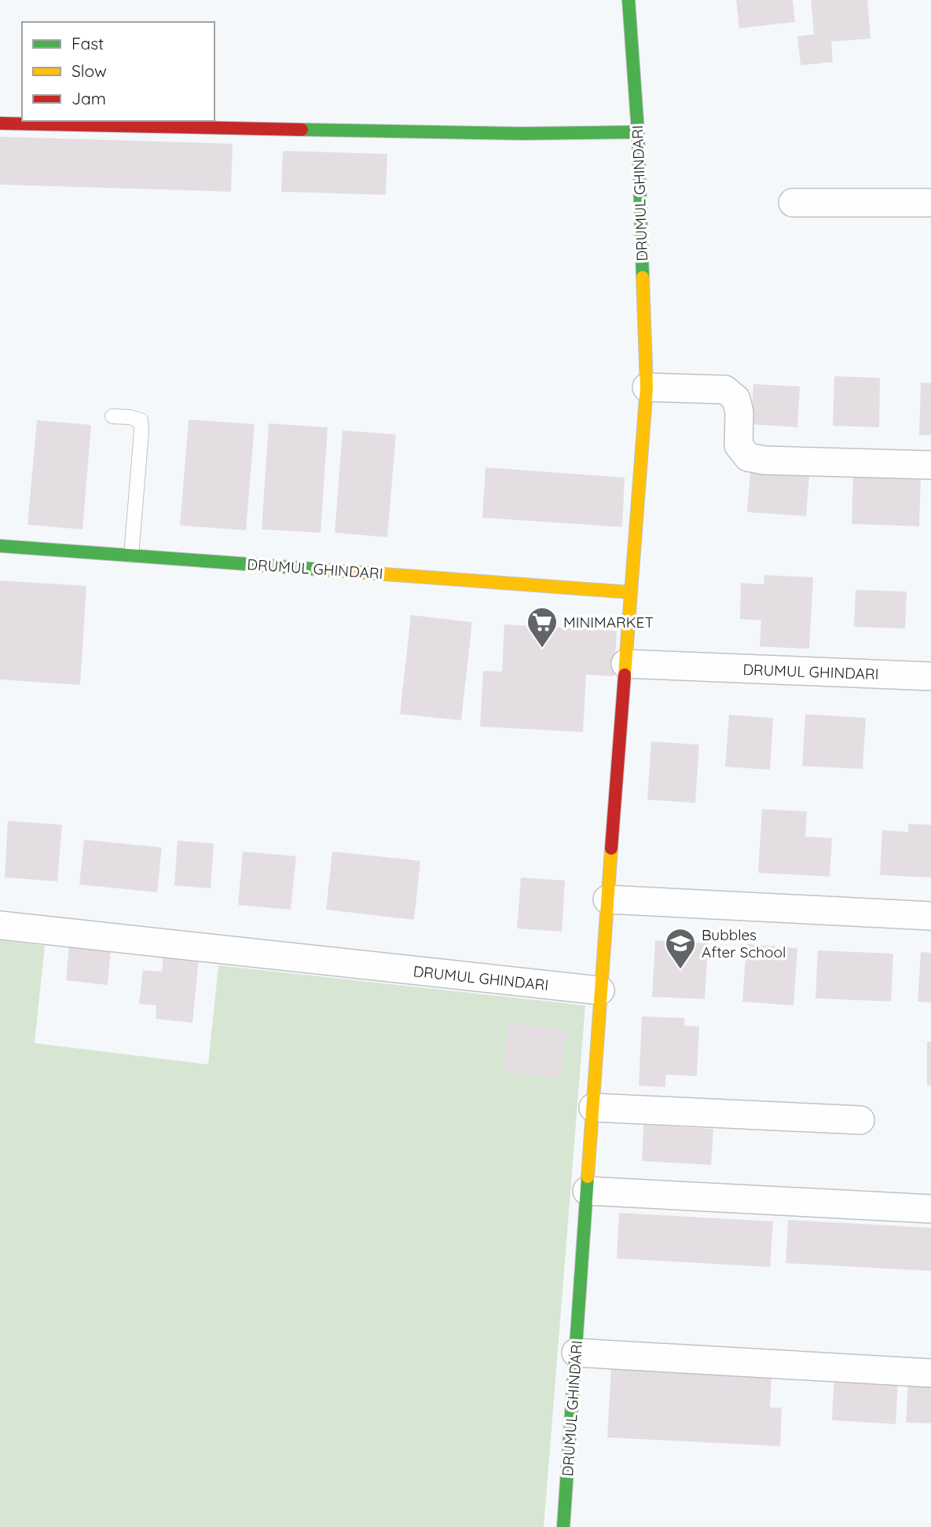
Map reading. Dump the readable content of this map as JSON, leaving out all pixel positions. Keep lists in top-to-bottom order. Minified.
{"streets":{"street":["DRUMUL GHINDARI"]},"places":{"supermarket":["MINIMARKET"],"school or university":["Bubbles After School"]},"legend":["Fast","Slow","Jam"]}
